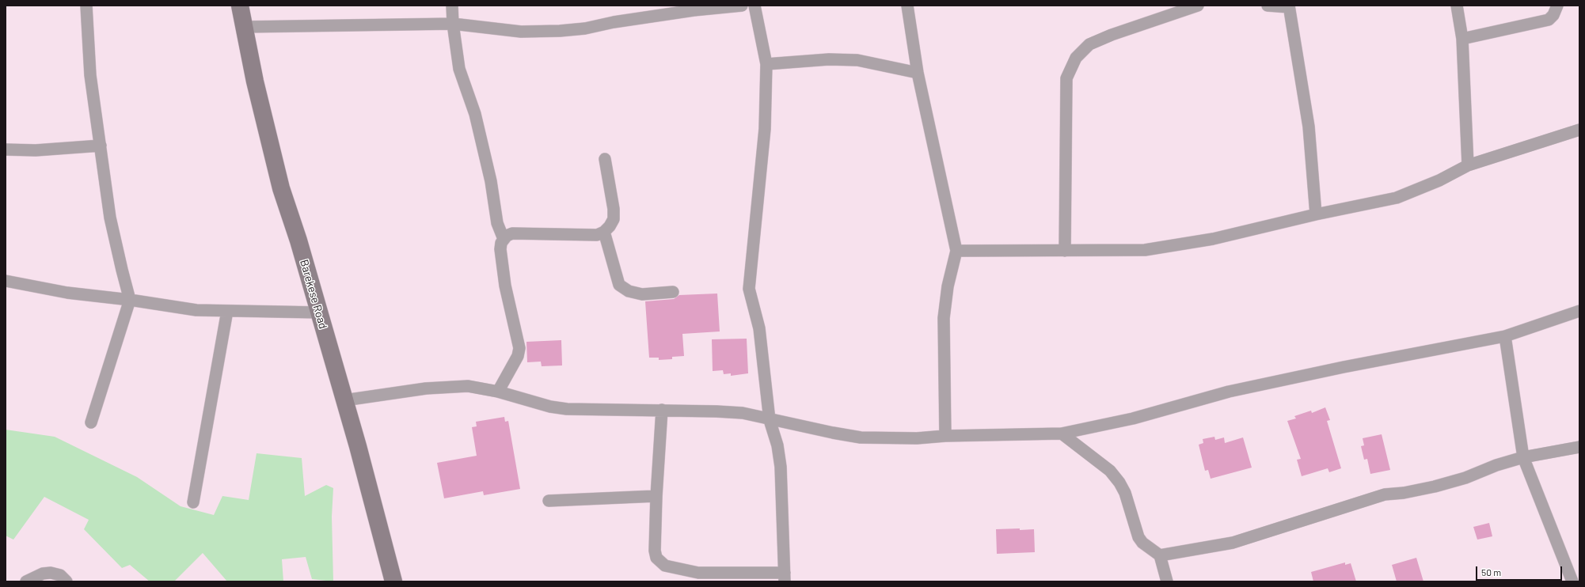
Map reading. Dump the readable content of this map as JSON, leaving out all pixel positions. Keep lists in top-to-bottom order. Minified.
{"streets":{"main road":["Barekese Road"]},"scale_bar":"50 m"}
